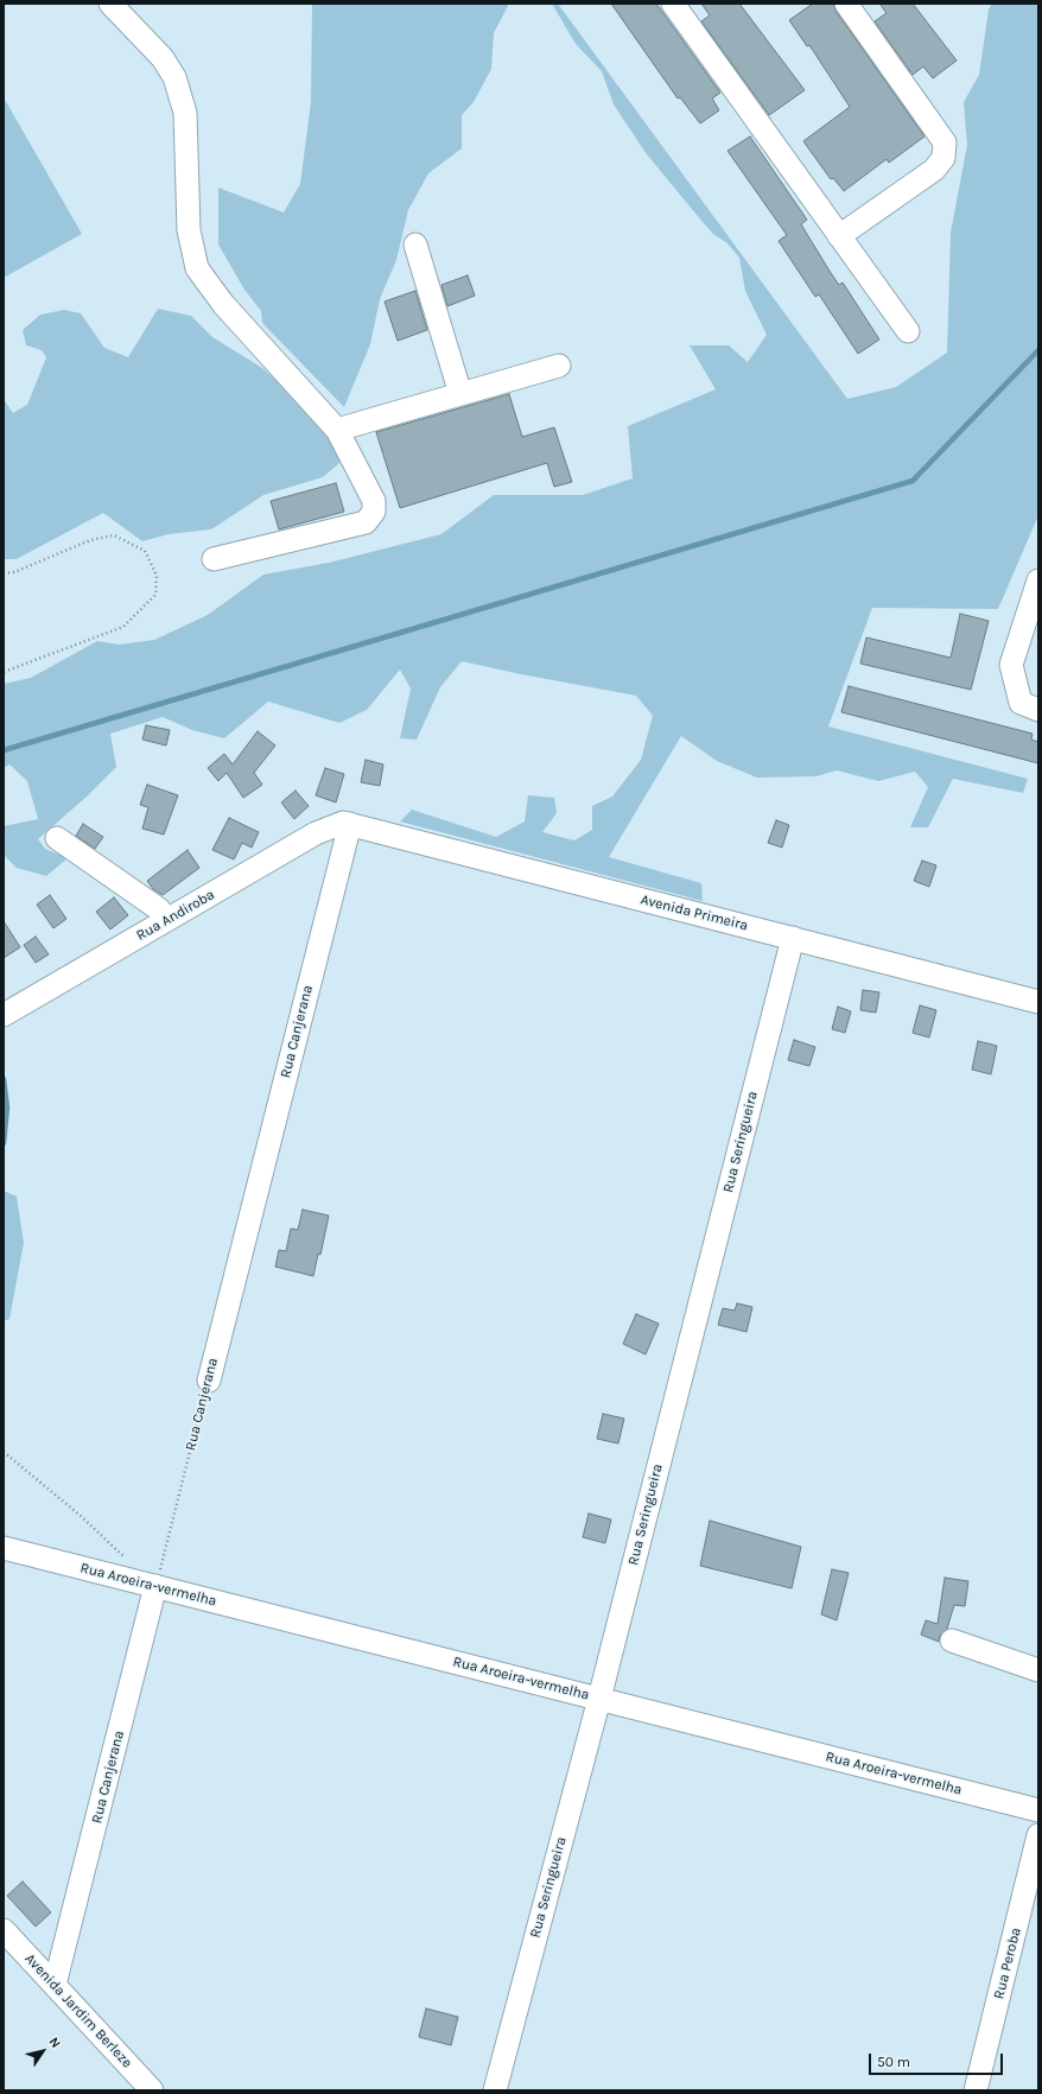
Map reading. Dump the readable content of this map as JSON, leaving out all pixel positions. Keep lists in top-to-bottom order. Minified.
{"streets":{"street":["Avenida Primeira","Rua Andiroba","Rua Canjerana","Rua Seringueira","Rua Aroeira-vermelha","Rua Peroba","Avenida Jardim Berleze"]},"crossings":[["Avenida Primeira","Rua Andiroba"],["Avenida Primeira","Rua Canjerana"],["Avenida Primeira","Rua Seringueira"],["Rua Andiroba","Rua Canjerana"],["Rua Canjerana","Rua Aroeira-vermelha"],["Rua Canjerana","Avenida Jardim Berleze"],["Rua Seringueira","Rua Aroeira-vermelha"]],"scale_bar":"50 m","north":"top right"}
